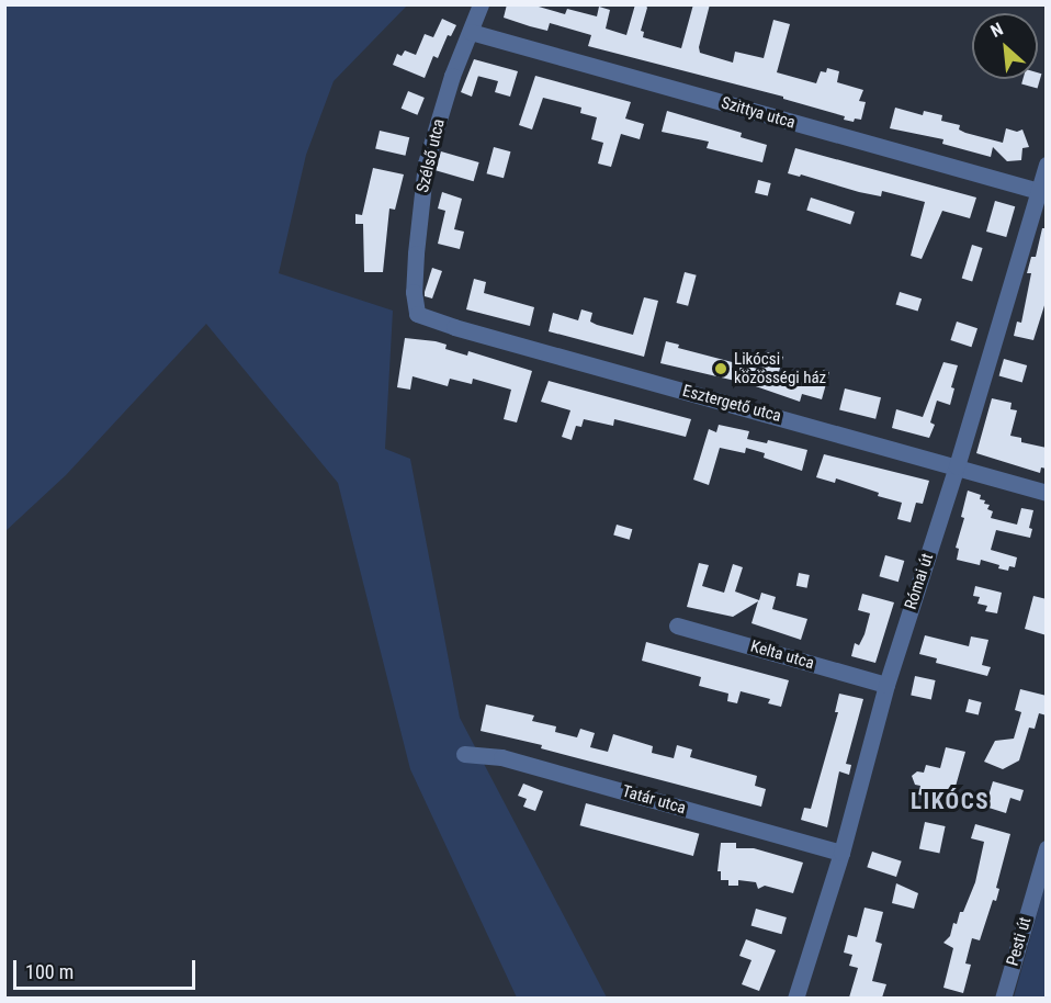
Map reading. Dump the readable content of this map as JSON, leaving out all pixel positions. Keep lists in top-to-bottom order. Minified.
{"streets":{"street":["Szittya utca","Szélső utca","Esztergető utca","Római út","Kelta utca","Tatár utca","Pesti út"]},"crossings":[["Szittya utca","Szélső utca"],["Szittya utca","Római út"],["Szélső utca","Esztergető utca"],["Esztergető utca","Római út"],["Római út","Kelta utca"],["Római út","Tatár utca"]],"districts":["LIKÓCS"],"places":["Likócsi közösségi ház"],"scale_bar":"100 m","north":"top left"}
